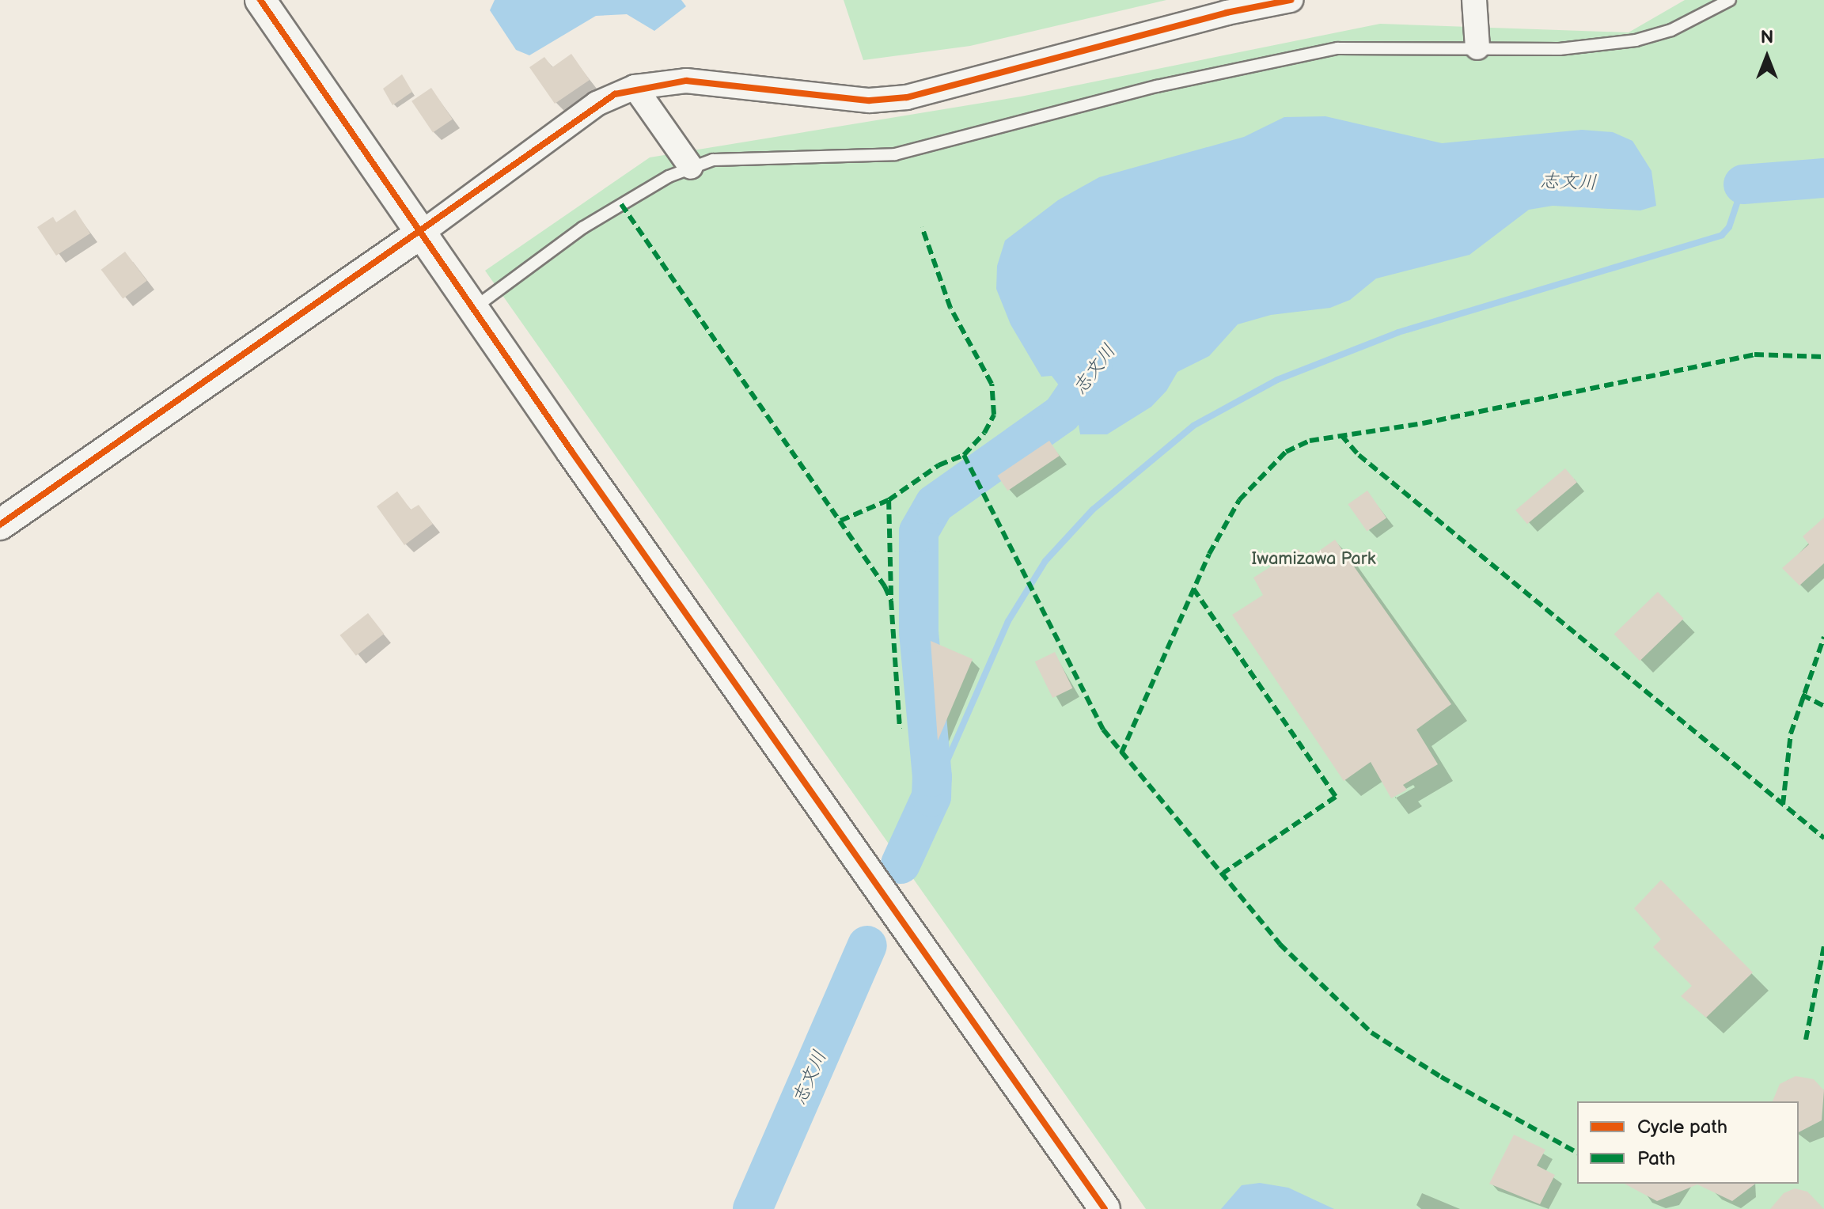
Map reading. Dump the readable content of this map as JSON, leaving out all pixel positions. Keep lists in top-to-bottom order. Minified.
{"water":["志文川"],"parks":["Iwamizawa Park"],"legend":["Cycle path","Path"],"north":"top"}
